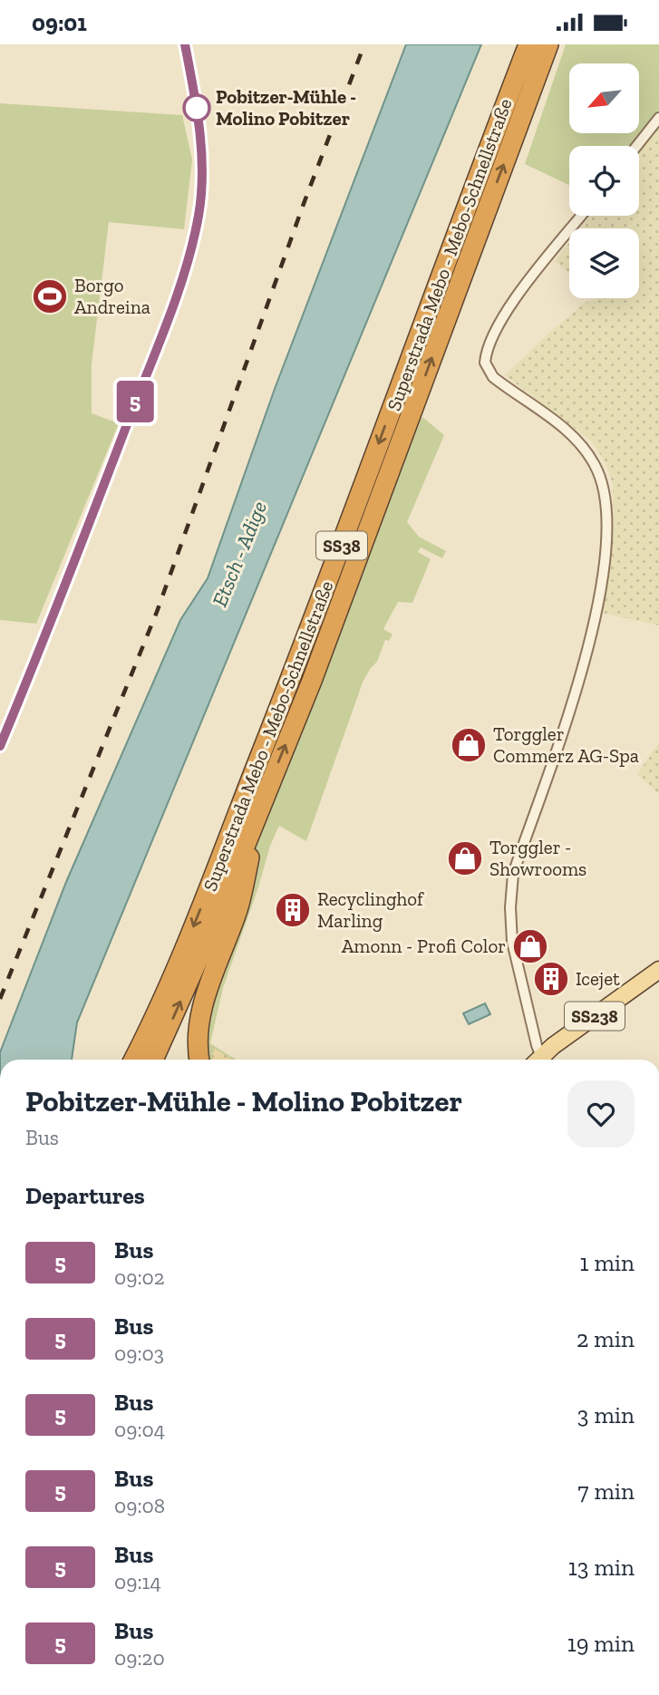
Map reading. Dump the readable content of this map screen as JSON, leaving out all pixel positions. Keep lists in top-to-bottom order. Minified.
{"streets":{"highway":["Superstrada Mebo - Mebo-Schnellstraße","SS38"],"main road":["SS238"]},"water":["Etsch - Adige"],"places":{"other":["Pobitzer-Mühle - Molino Pobitzer"],"sports":["Borgo Andreina"],"shop":["Torggler Commerz AG-Spa","Torggler - Showrooms","Amonn - Profi Color"],"building":["Recyclinghof Marling","Icejet"]},"lines":["bus line 5"],"north":"bottom left","page":{"status":"09:01","on_map":"5","heading":[["Pobitzer-Mühle - Molino Pobitzer","Bus"],"Departures"],"list":[{"mark":"5","name":"Bus","note":"09:02","value":"1 min"},{"mark":"5","name":"Bus","note":"09:03","value":"2 min"},{"mark":"5","name":"Bus","note":"09:04","value":"3 min"},{"mark":"5","name":"Bus","note":"09:08","value":"7 min"},{"mark":"5","name":"Bus","note":"09:14","value":"13 min"},{"mark":"5","name":"Bus","note":"09:20","value":"19 min"}]}}
